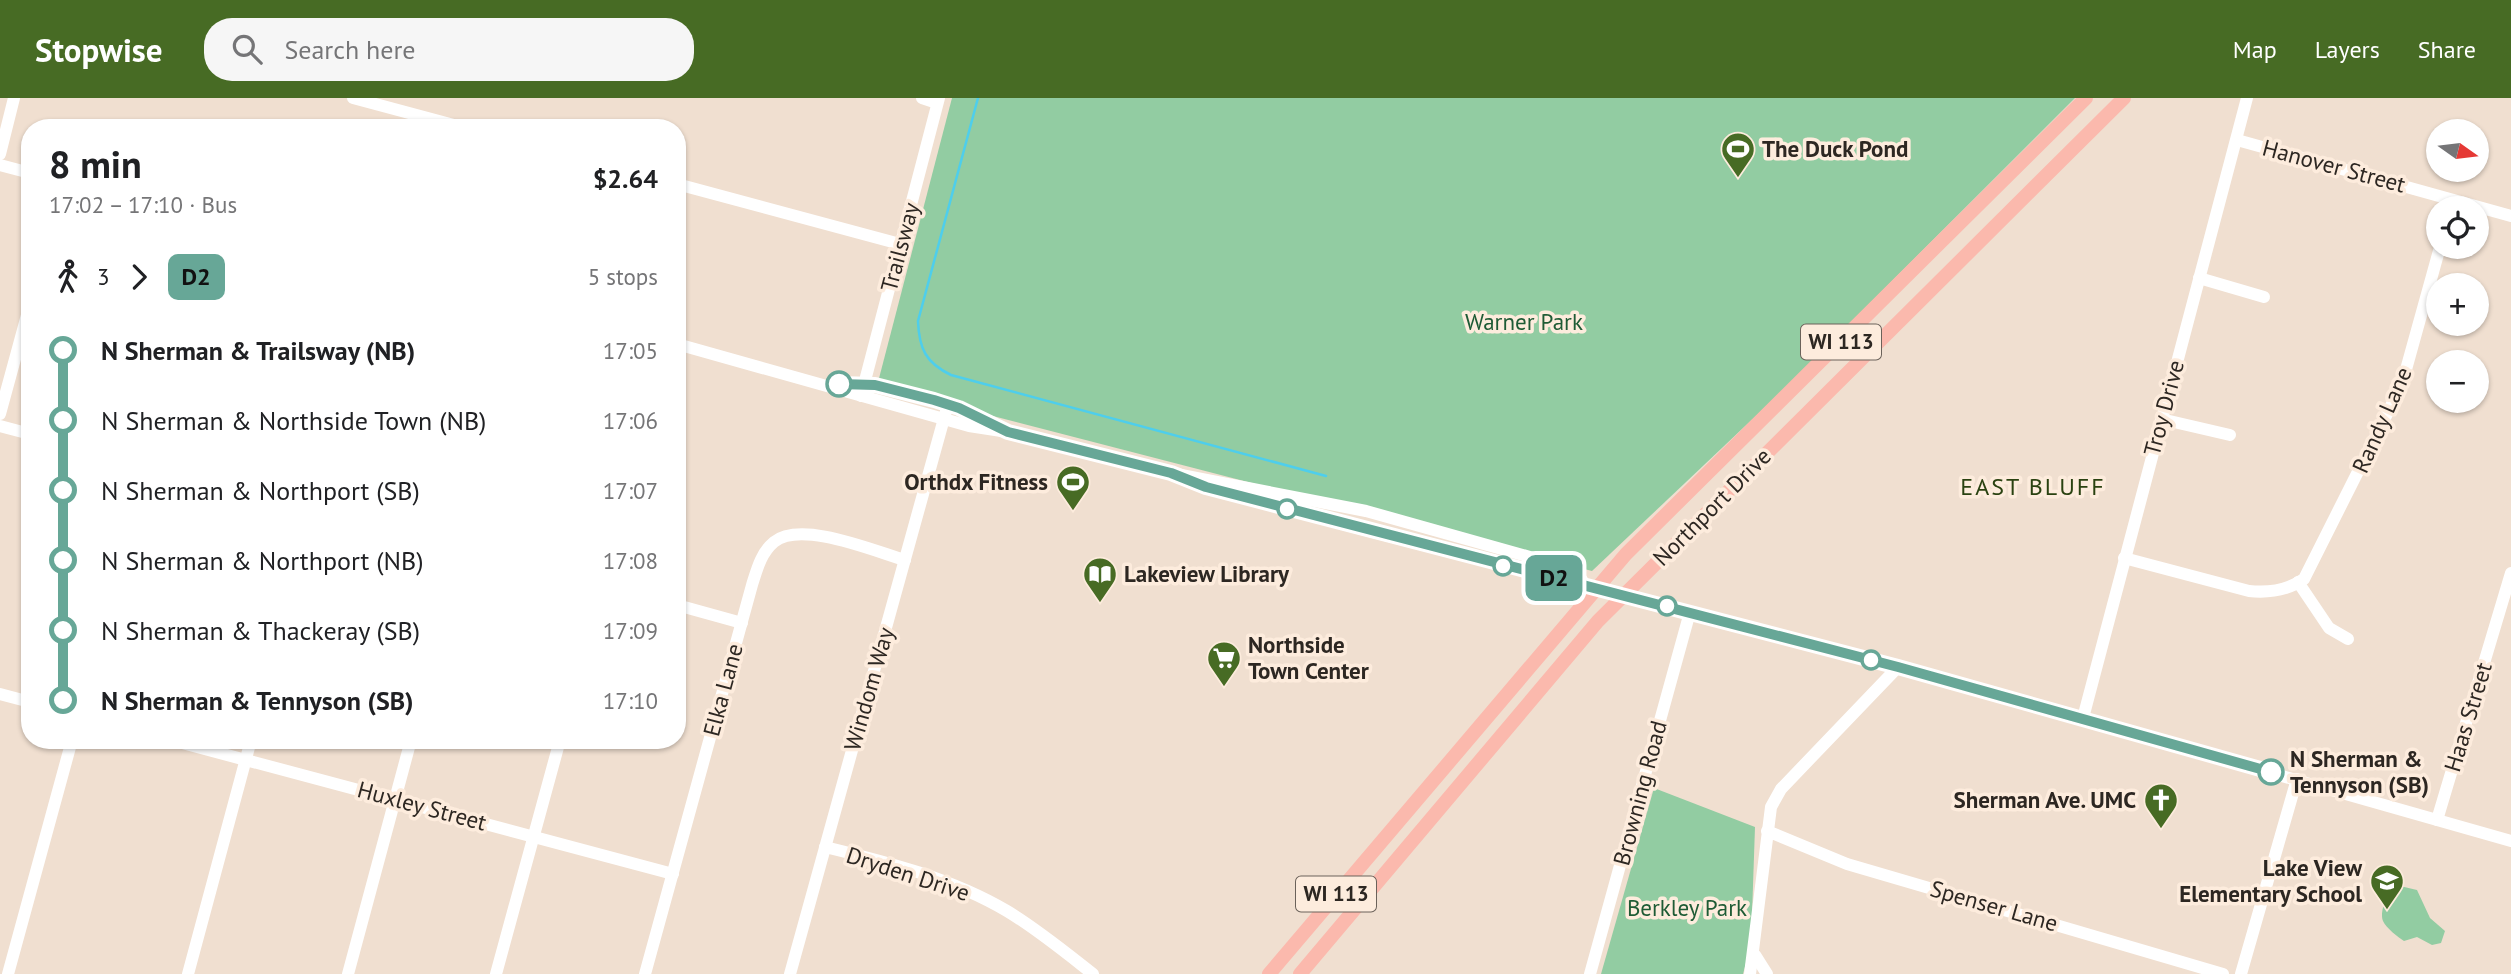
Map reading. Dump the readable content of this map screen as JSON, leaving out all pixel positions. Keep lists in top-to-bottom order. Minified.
{"streets":{"main road":["WI 113","Northport Drive"],"street":["Hanover Street","Trailsway","Troy Drive","Randy Lane","Windom Way","Elka Lane","Haas Street","Browning Road","Huxley Street","Dryden Drive","Spenser Lane"]},"crossings":[["Hanover Street","Troy Drive"],["Windom Way","Elka Lane"],["Windom Way","Dryden Drive"],["Elka Lane","Huxley Street"]],"districts":["EAST BLUFF"],"parks":["Warner Park","Berkley Park"],"places":{"sports":["The Duck Pond","Orthdx Fitness"],"library":["Lakeview Library"],"supermarket":["Northside Town Center"],"other":["N Sherman & Tennyson (SB)"],"church":["Sherman Ave. UMC"],"school or university":["Lake View Elementary School"]},"lines":["bus line D2"],"north":"right","page":{"header":"Stopwise","search":"Search here","nav":["Map","Layers","Share"],"on_map":"D2","map_buttons":["+","−"],"heading":["8 min","17:02 – 17:10 · Bus","$2.64"],"legs":["3","D2","5 stops"],"list":[{"name":"N Sherman & Trailsway (NB)","value":"17:05"},{"name":"N Sherman & Northside Town (NB)","value":"17:06"},{"name":"N Sherman & Northport (SB)","value":"17:07"},{"name":"N Sherman & Northport (NB)","value":"17:08"},{"name":"N Sherman & Thackeray (SB)","value":"17:09"},{"name":"N Sherman & Tennyson (SB)","value":"17:10"}]}}
